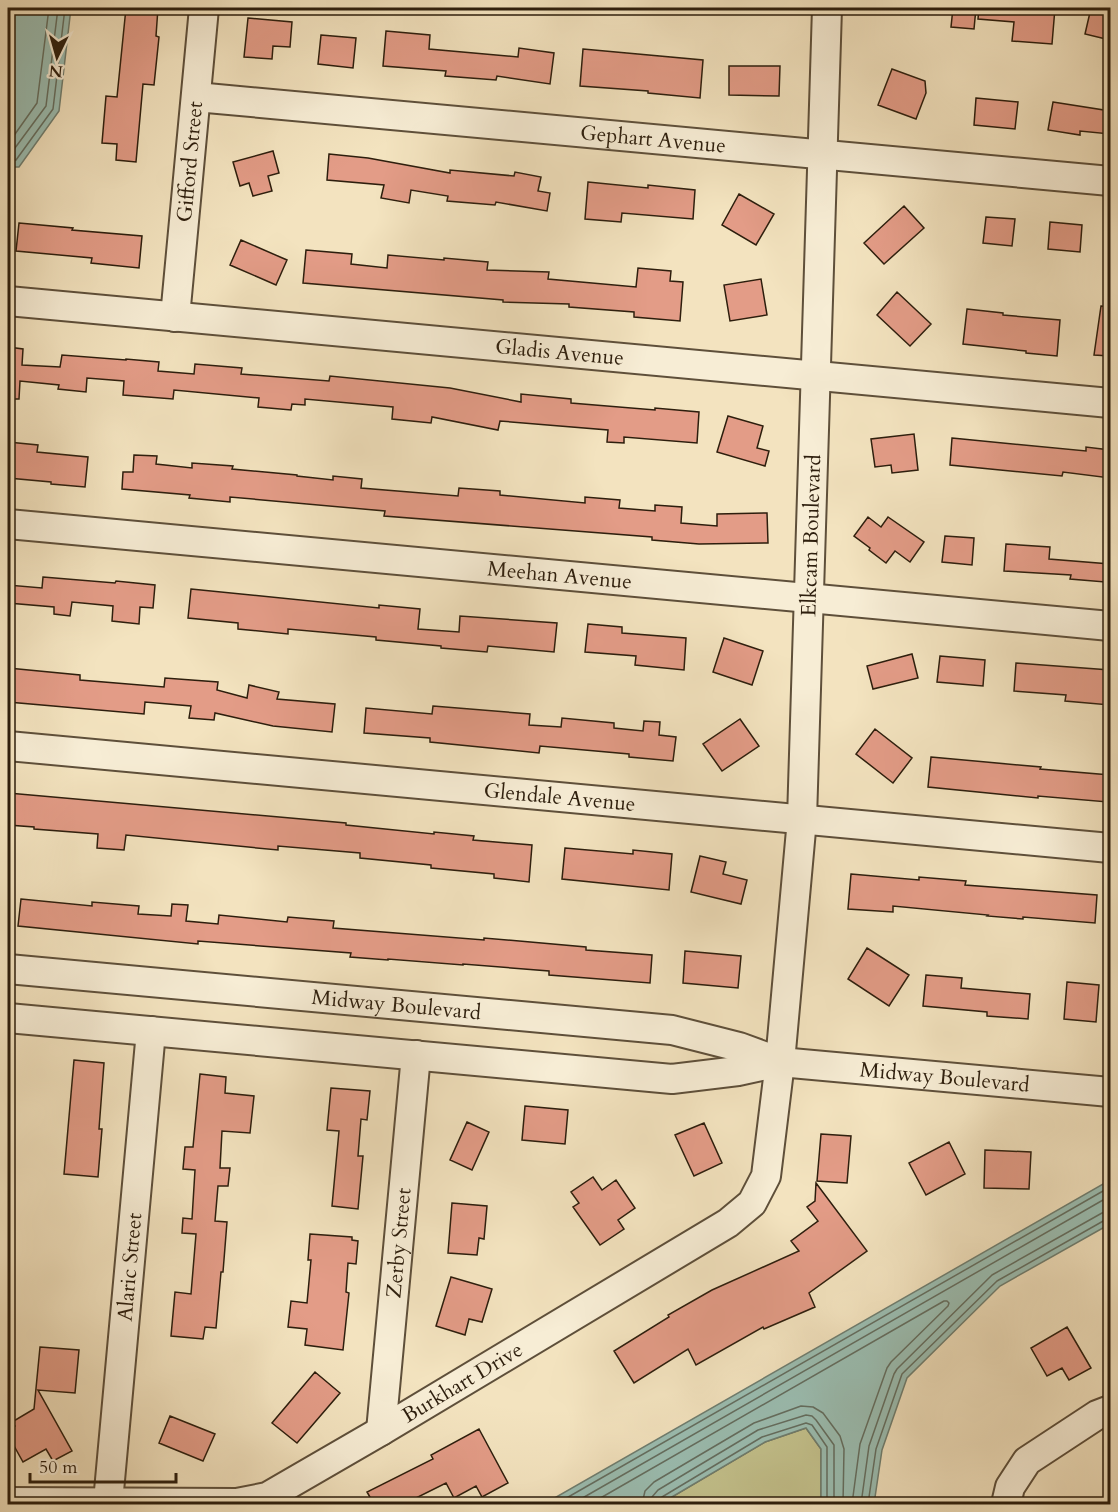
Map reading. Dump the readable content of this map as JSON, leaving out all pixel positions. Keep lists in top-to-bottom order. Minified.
{"streets":{"street":["Gephart Avenue","Gifford Street","Gladis Avenue","Elkcam Boulevard","Meehan Avenue","Glendale Avenue","Midway Boulevard","Zerby Street","Alaric Street","Burkhart Drive"]},"crossings":[["Gephart Avenue","Gifford Street"],["Gephart Avenue","Elkcam Boulevard"],["Gifford Street","Gladis Avenue"],["Gladis Avenue","Elkcam Boulevard"],["Elkcam Boulevard","Meehan Avenue"],["Elkcam Boulevard","Glendale Avenue"],["Elkcam Boulevard","Midway Boulevard"],["Elkcam Boulevard","Burkhart Drive"],["Midway Boulevard","Zerby Street"],["Midway Boulevard","Alaric Street"],["Midway Boulevard","Burkhart Drive"],["Zerby Street","Burkhart Drive"],["Alaric Street","Burkhart Drive"]],"scale_bar":"50 m","north":"bottom"}
